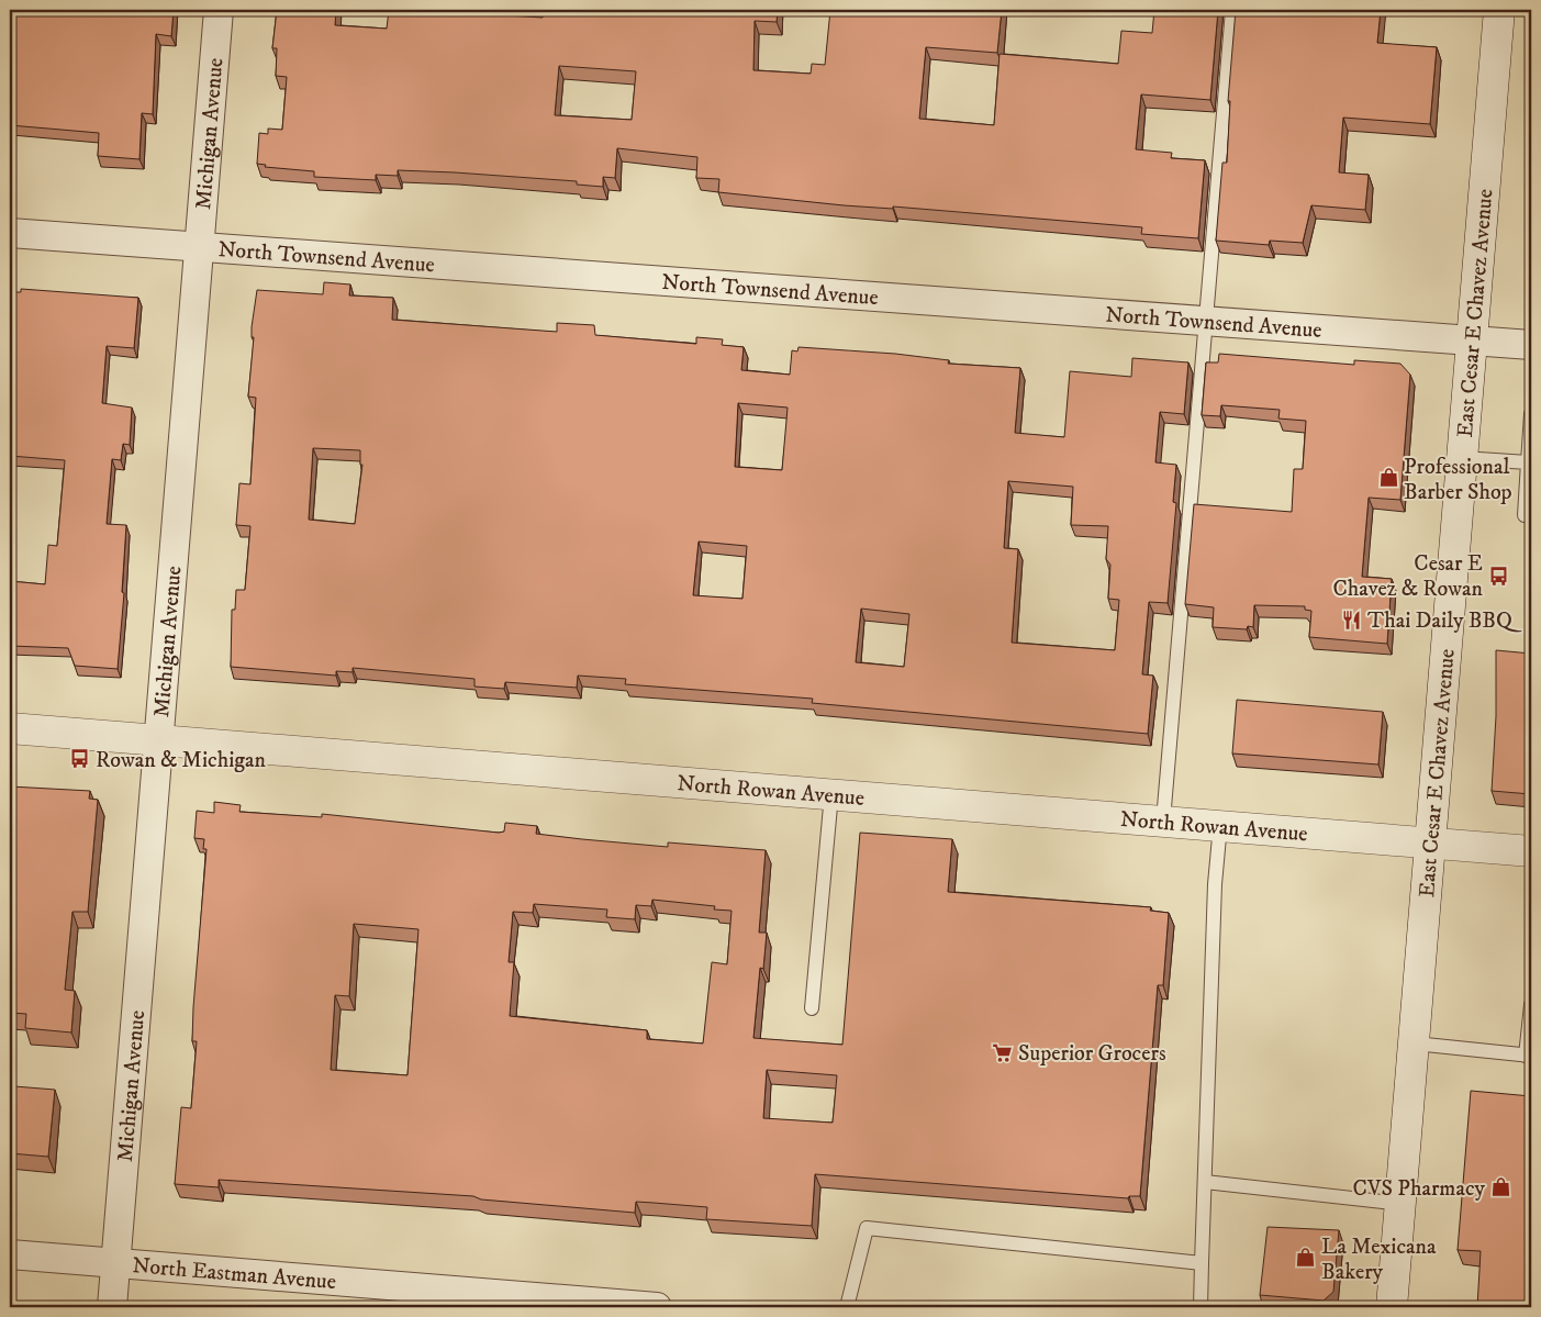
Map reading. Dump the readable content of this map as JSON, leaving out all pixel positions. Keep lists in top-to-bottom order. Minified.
{"streets":{"street":["Michigan Avenue","North Townsend Avenue","East Cesar E Chavez Avenue","North Rowan Avenue","North Eastman Avenue"]},"crossings":[["Michigan Avenue","North Townsend Avenue"],["Michigan Avenue","North Rowan Avenue"],["Michigan Avenue","North Eastman Avenue"],["North Townsend Avenue","East Cesar E Chavez Avenue"],["East Cesar E Chavez Avenue","North Rowan Avenue"]],"places":{"shop":["Professional Barber Shop","CVS Pharmacy","La Mexicana Bakery"],"bus stop":["Cesar E Chavez & Rowan","Rowan & Michigan"],"restaurant":["Thai Daily BBQ"],"supermarket":["Superior Grocers"]}}
